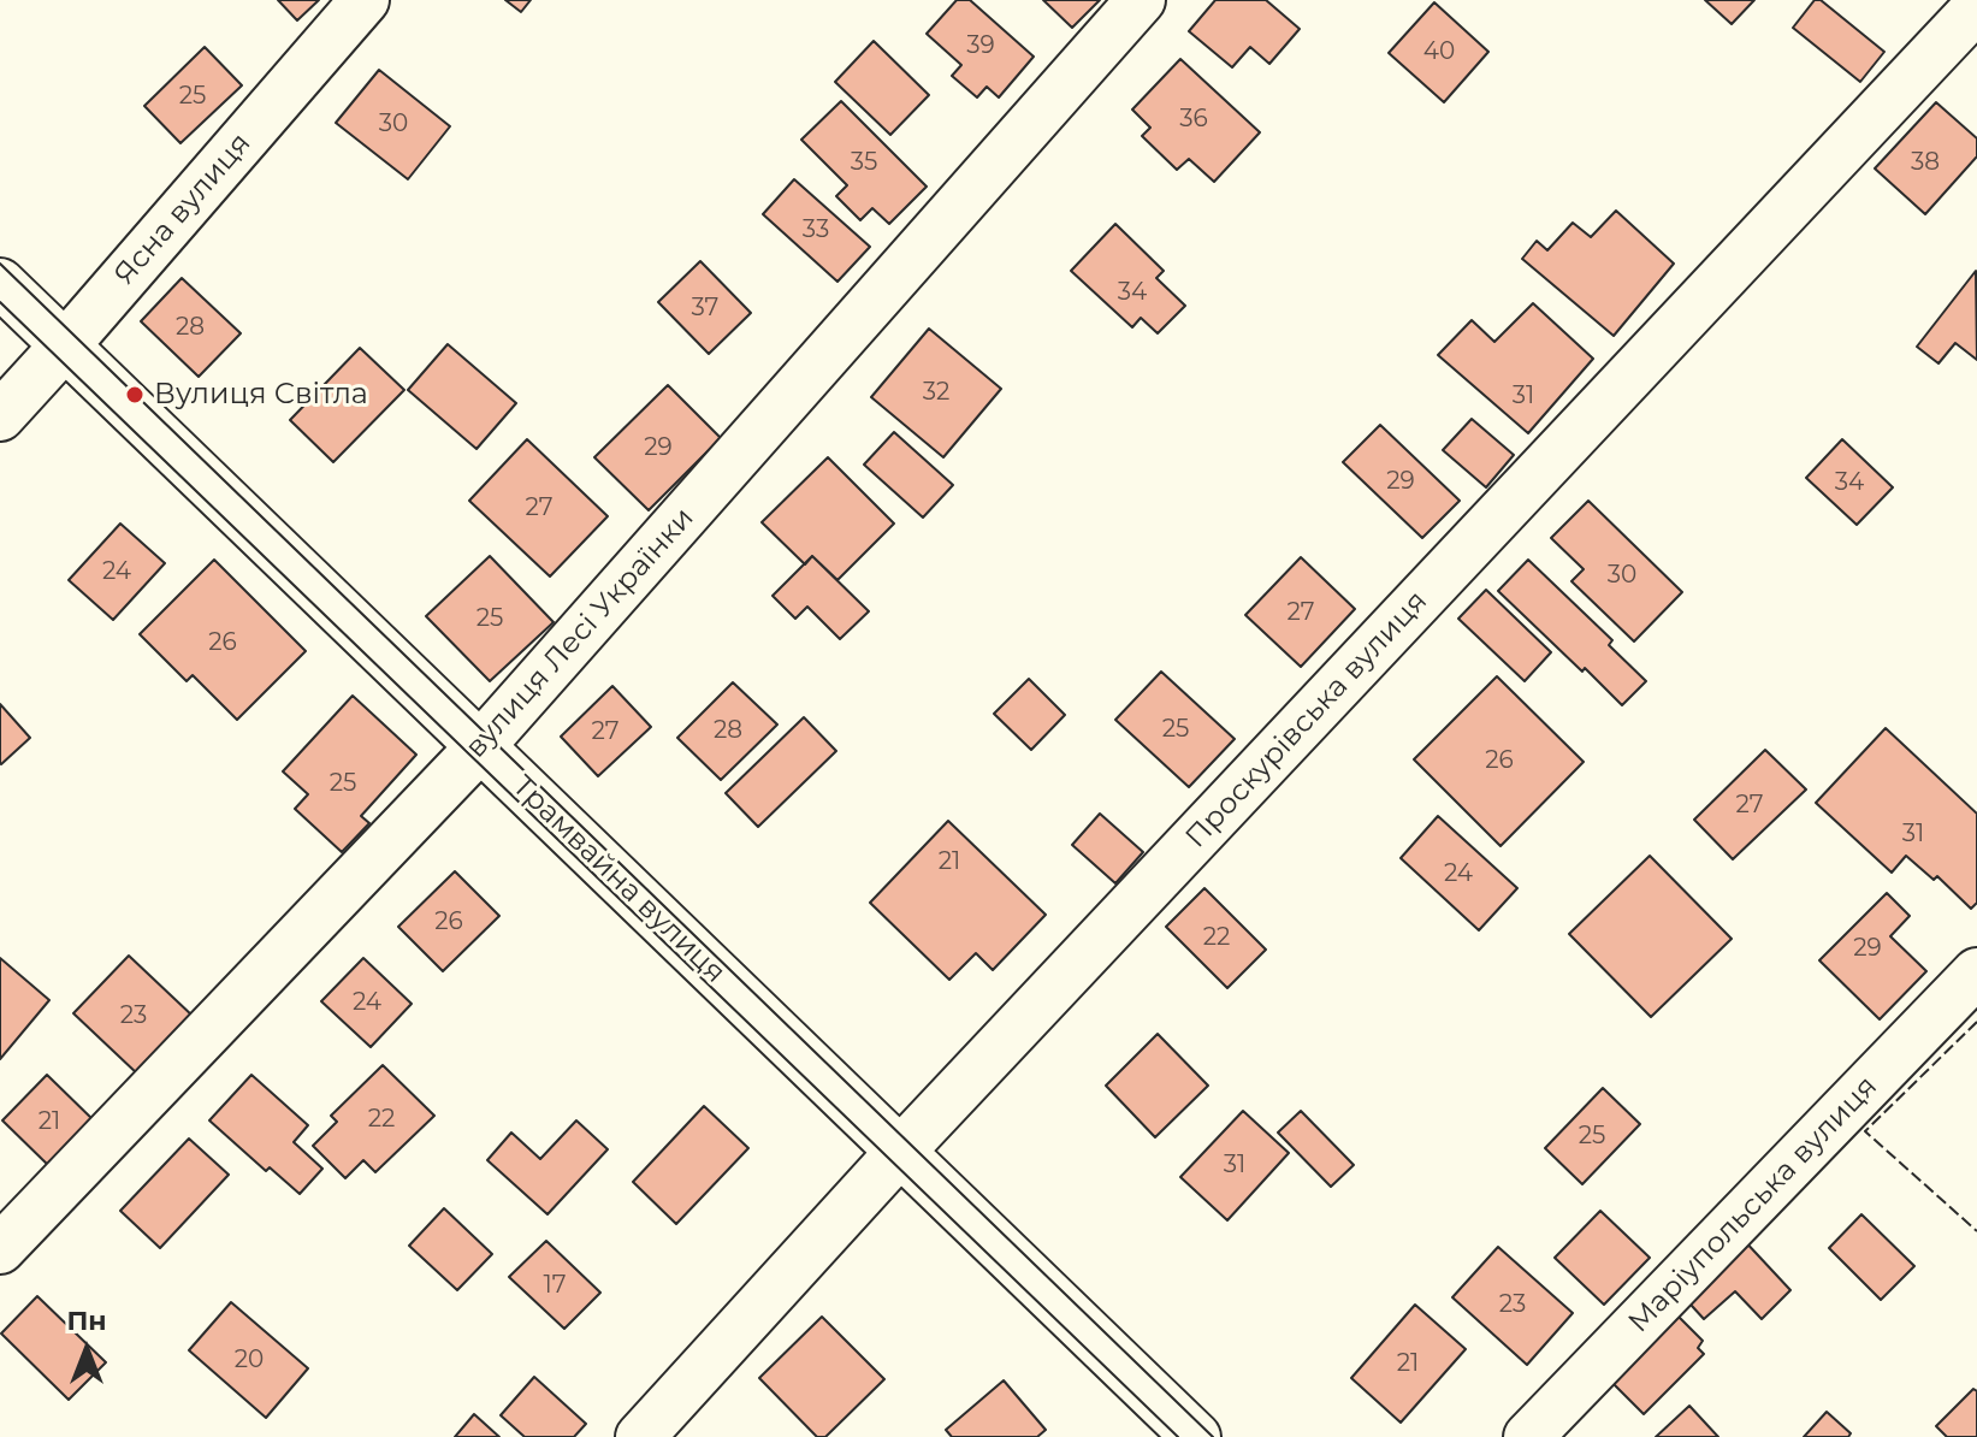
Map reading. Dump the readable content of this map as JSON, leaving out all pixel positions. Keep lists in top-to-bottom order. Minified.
{"streets":{"street":["Ясна вулиця","вулиця Лесі Українки","Проскурівська вулиця","Трамвайна вулиця","Маріупольська вулиця"]},"crossings":[["Ясна вулиця","Трамвайна вулиця"],["вулиця Лесі Українки","Трамвайна вулиця"],["Проскурівська вулиця","Трамвайна вулиця"]],"places":["Вулиця Світла"],"house_numbers":["39","40","25","36","30","35","38","33","34","37","28","32","31","29","29","34","27","24","30","27","25","26","25","28","27","26","25","27","31","21","24","26","22","29","24","23","22","21","25","31","17","23","20","21"],"north":"top"}
